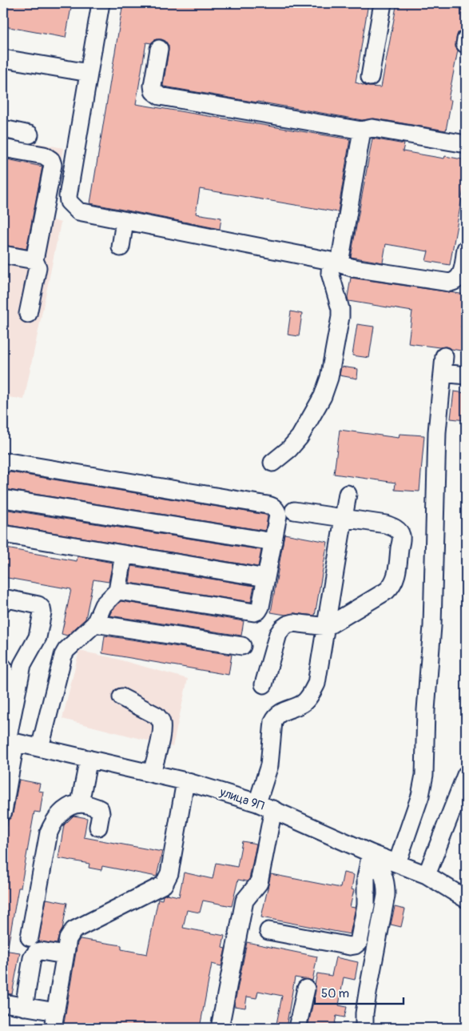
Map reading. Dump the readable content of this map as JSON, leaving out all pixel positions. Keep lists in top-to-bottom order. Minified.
{"streets":{"street":["улица 9П"]},"scale_bar":"50 m"}
